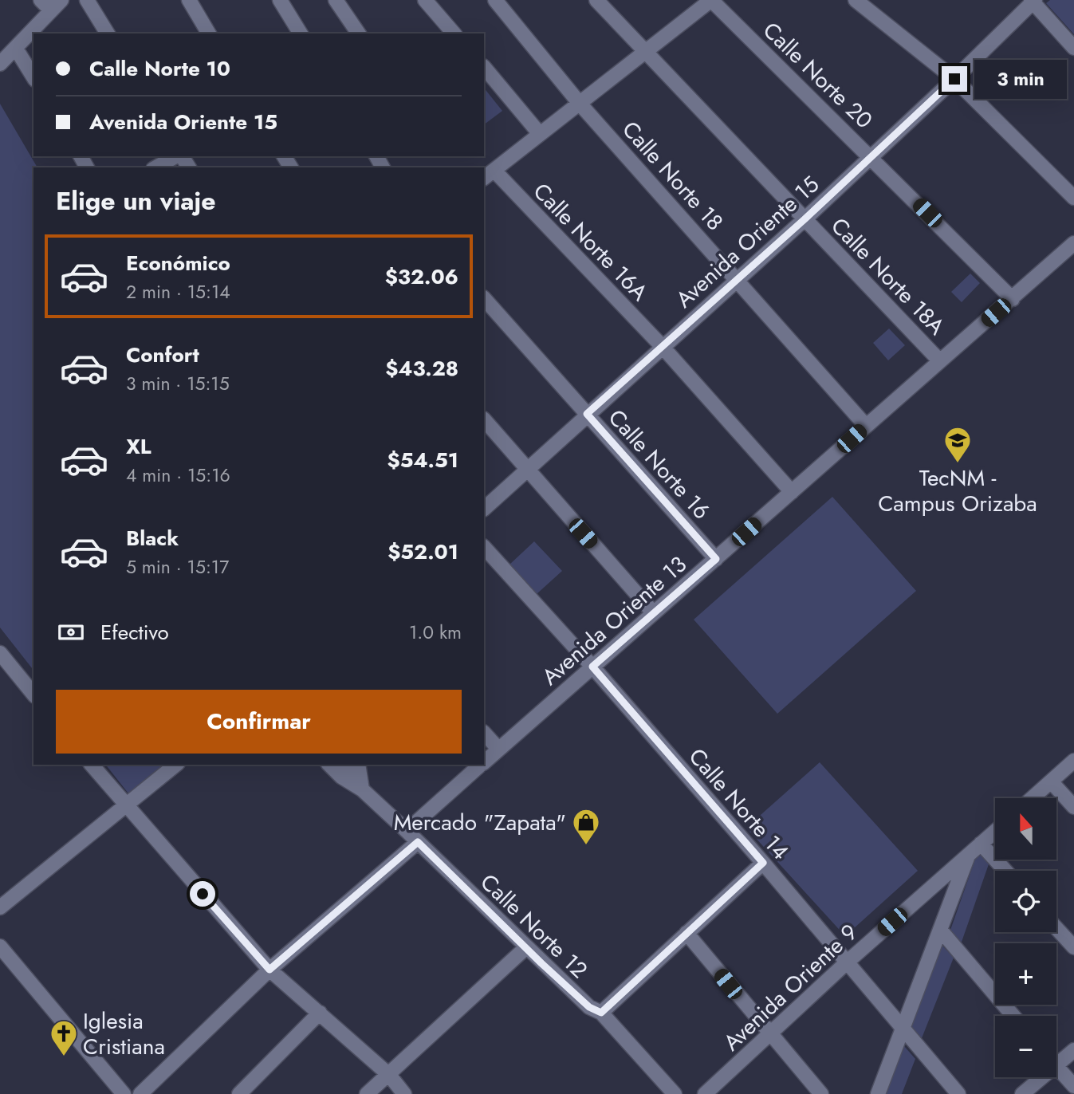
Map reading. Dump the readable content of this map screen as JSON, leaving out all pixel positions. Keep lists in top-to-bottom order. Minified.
{"streets":{"street":["Calle Norte 20","Calle Norte 18","Calle Norte 16A","Avenida Oriente 15","Calle Norte 18A","Calle Norte 16","Avenida Oriente 13","Calle Norte 14","Calle Norte 12","Avenida Oriente 9"]},"crossings":[["Calle Norte 20","Avenida Oriente 15"],["Calle Norte 20","Avenida Oriente 13"],["Calle Norte 18","Avenida Oriente 15"],["Calle Norte 18","Avenida Oriente 13"],["Calle Norte 16A","Avenida Oriente 15"],["Calle Norte 16A","Avenida Oriente 13"],["Avenida Oriente 15","Calle Norte 18A"],["Avenida Oriente 15","Calle Norte 16"],["Calle Norte 18A","Avenida Oriente 13"],["Calle Norte 16","Avenida Oriente 13"],["Avenida Oriente 13","Calle Norte 14"],["Avenida Oriente 13","Calle Norte 12"],["Calle Norte 14","Avenida Oriente 9"]],"places":{"school or university":["TecNM - Campus Orizaba"],"shop":["Mercado \"Zapata\""],"church":["Iglesia Cristiana"]},"north":"top","page":{"banner":["Calle Norte 10","Avenida Oriente 15"],"bubble":"3 min","heading":"Elige un viaje","list":[{"name":"Económico","note":"2 min · 15:14","value":"$32.06"},{"name":"Confort","note":"3 min · 15:15","value":"$43.28"},{"name":"XL","note":"4 min · 15:16","value":"$54.51"},{"name":"Black","note":"5 min · 15:17","value":"$52.01"}],"pay":["Efectivo","1.0 km"],"buttons":"Confirmar","map_buttons":["+","−"]}}
